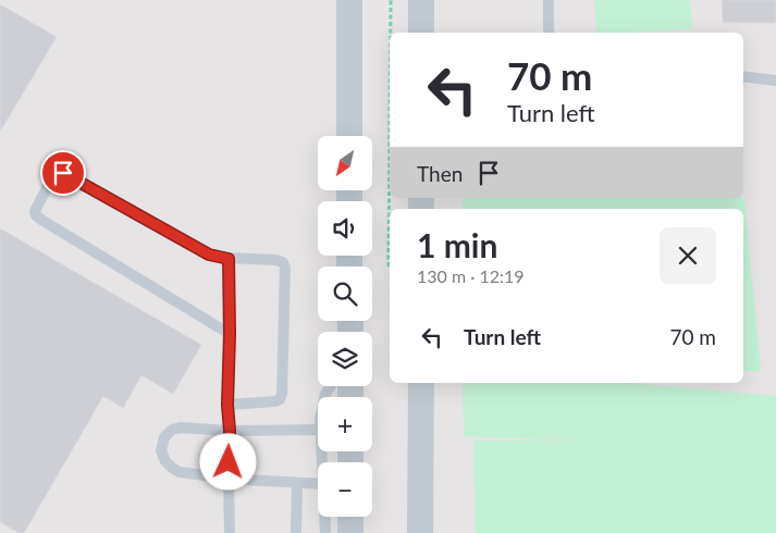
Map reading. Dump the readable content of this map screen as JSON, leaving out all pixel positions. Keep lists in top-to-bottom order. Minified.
{"north":"bottom left","page":{"turn":["70 m","Turn left"],"map_buttons":["+","−"],"then":"Then","heading":["1 min","130 m · 12:19"],"list":[{"name":"Turn left","value":"70 m"}]}}
